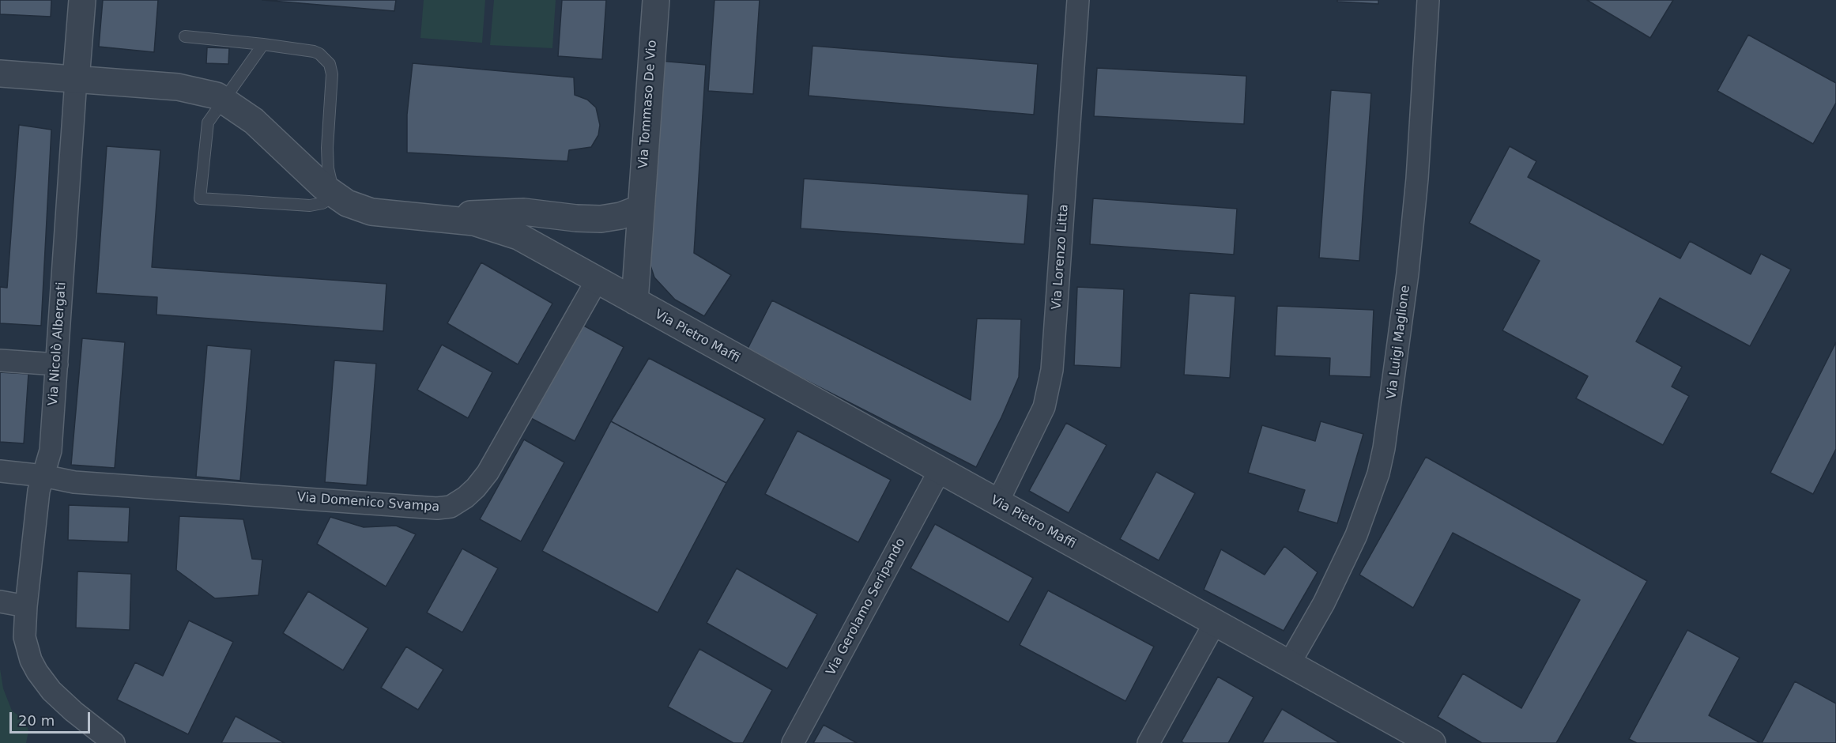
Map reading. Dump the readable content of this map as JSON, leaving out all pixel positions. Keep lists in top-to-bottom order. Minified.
{"streets":{"street":["Via Tommaso De Vio","Via Lorenzo Litta","Via Pietro Maffi","Via Luigi Maglione","Via Nicolò Albergati","Via Domenico Svampa","Via Gerolamo Seripando"]},"crossings":[["Via Tommaso De Vio","Via Pietro Maffi"],["Via Lorenzo Litta","Via Pietro Maffi"],["Via Pietro Maffi","Via Luigi Maglione"],["Via Pietro Maffi","Via Domenico Svampa"],["Via Pietro Maffi","Via Gerolamo Seripando"],["Via Nicolò Albergati","Via Domenico Svampa"]],"scale_bar":"20 m"}
